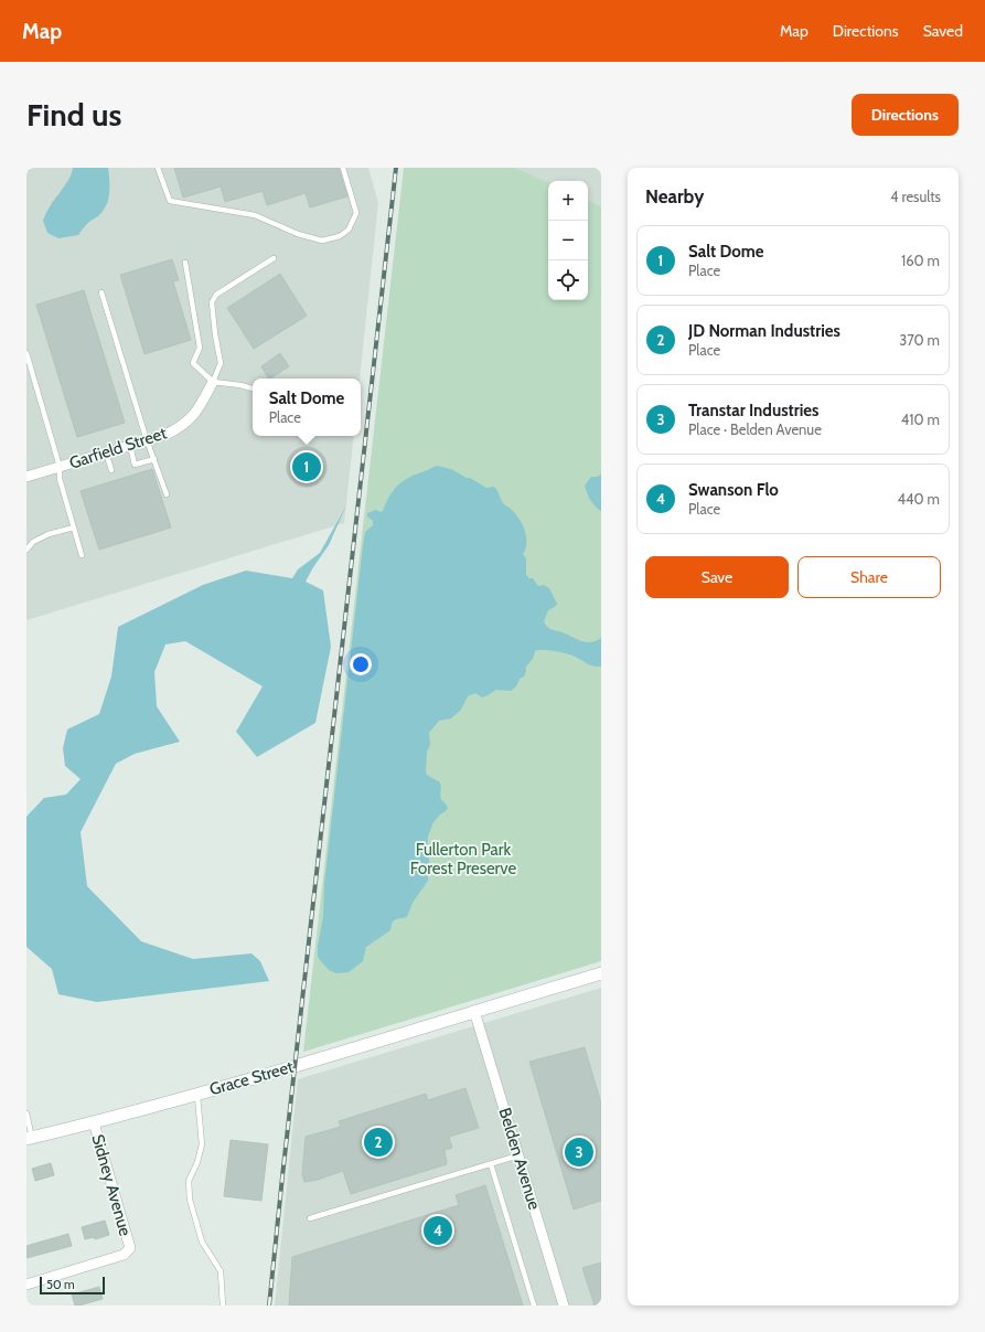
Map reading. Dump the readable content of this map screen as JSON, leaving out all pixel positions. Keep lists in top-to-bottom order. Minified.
{"streets":{"street":["Garfield Street","Grace Street","Belden Avenue","Sidney Avenue"]},"crossings":[["Grace Street","Belden Avenue"],["Grace Street","Sidney Avenue"]],"parks":["Fullerton Park Forest Preserve"],"scale_bar":"50 m","page":{"header":"Map","nav":["Map","Directions","Saved"],"buttons":["Directions",["Save","Share"]],"title":"Find us","heading":["Nearby","4 results"],"map_buttons":["+","−"],"list":[{"mark":"1","name":"Salt Dome","note":"Place","value":"160 m"},{"mark":"2","name":"JD Norman Industries","note":"Place","value":"370 m"},{"mark":"3","name":"Transtar Industries","note":"Place · Belden Avenue","value":"410 m"},{"mark":"4","name":"Swanson Flo","note":"Place","value":"440 m"}],"popup":["Salt Dome","Place"],"pins":["1","2","3","4"],"scale":"50 m"}}
